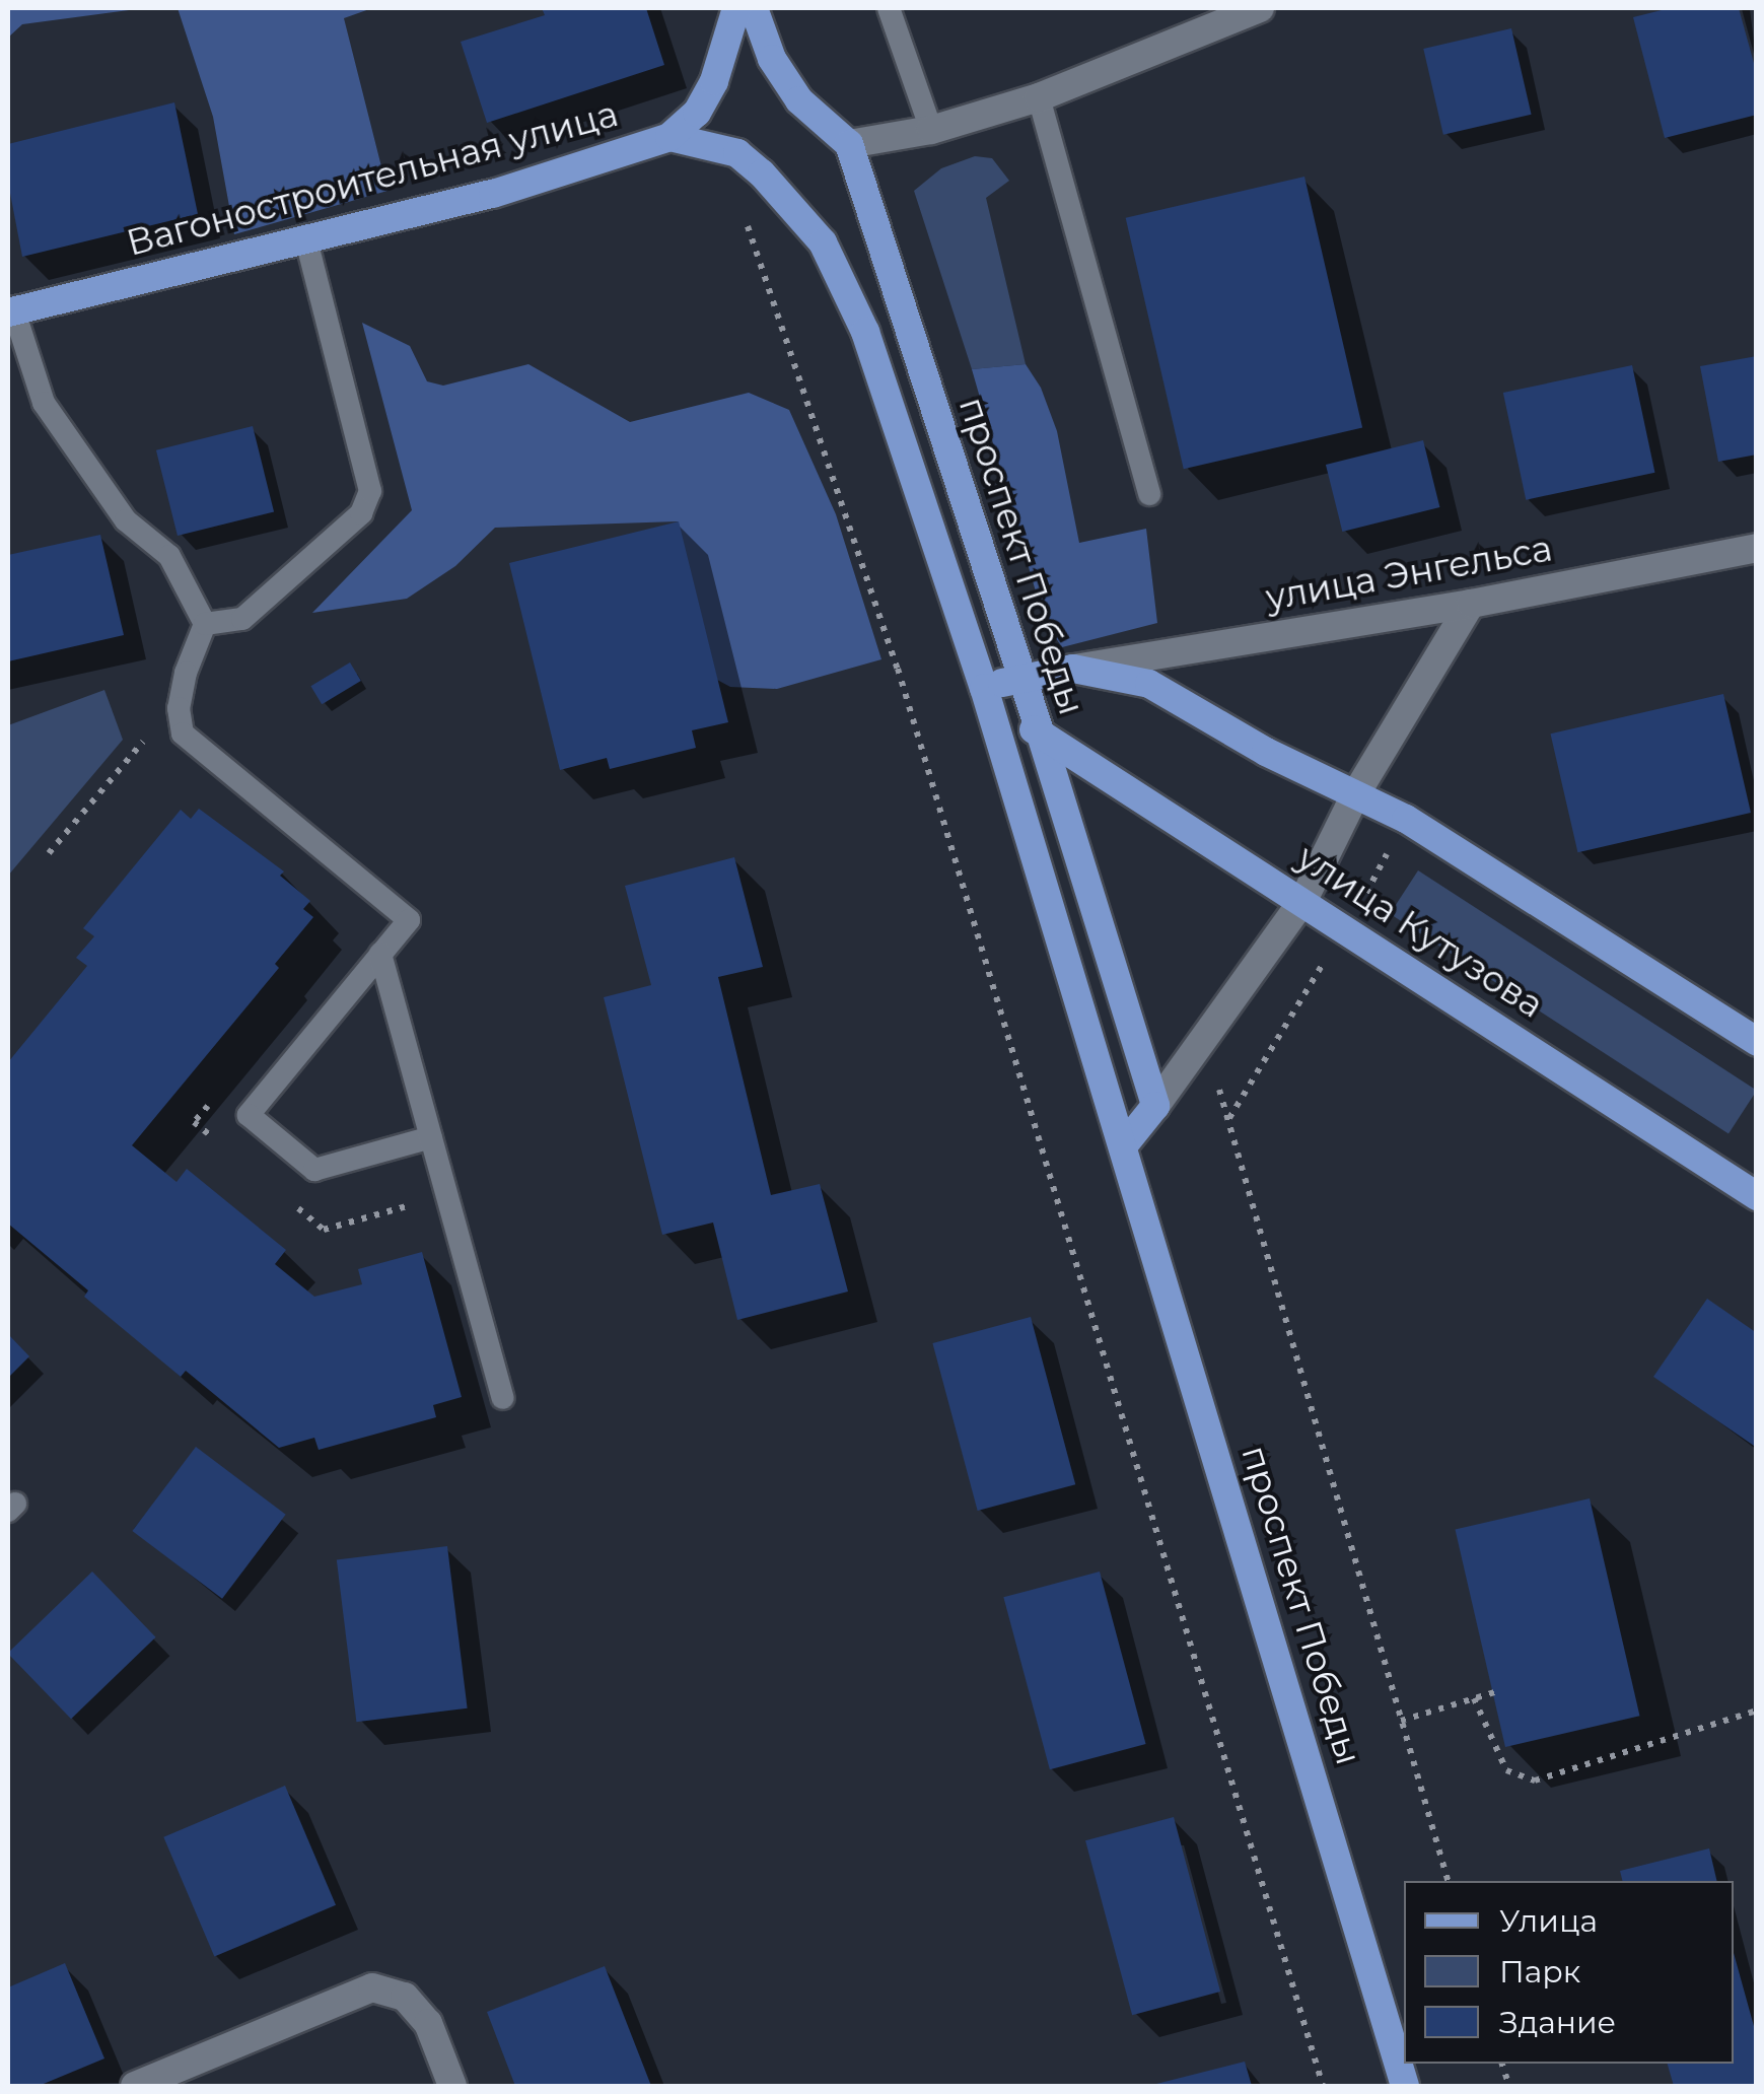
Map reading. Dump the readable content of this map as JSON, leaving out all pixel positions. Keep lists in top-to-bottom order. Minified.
{"streets":{"main road":["Вагоностроительная улица","проспект Победы","улица Кутузова"],"street":["улица Энгельса"]},"crossings":[["Вагоностроительная улица","проспект Победы"],["проспект Победы","улица Кутузова"]],"legend":["Улица","Парк","Здание"]}
